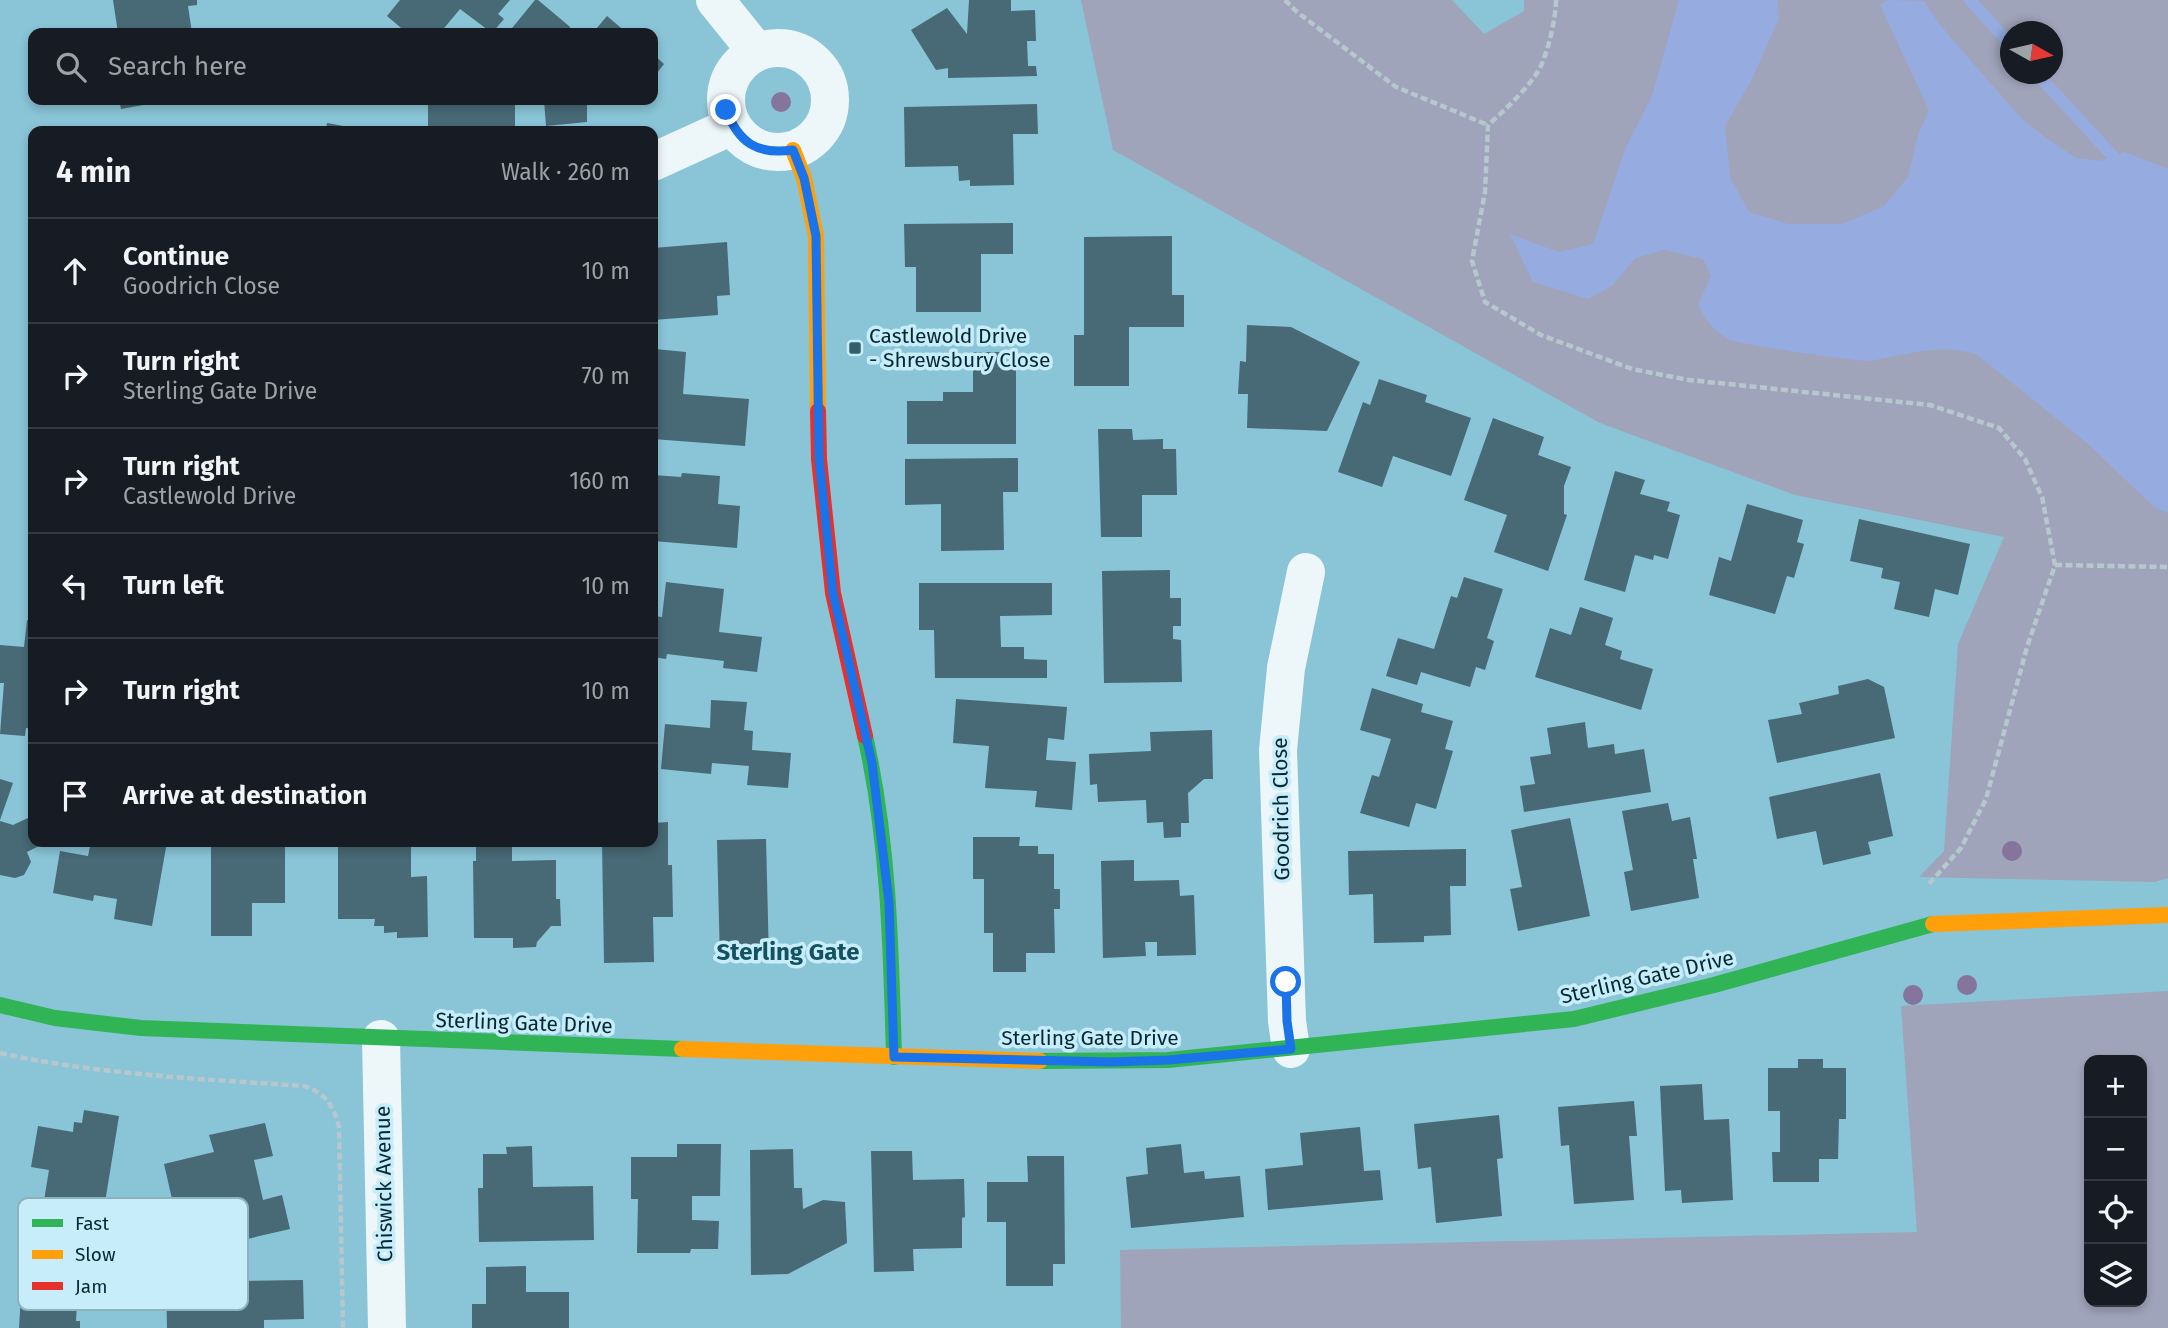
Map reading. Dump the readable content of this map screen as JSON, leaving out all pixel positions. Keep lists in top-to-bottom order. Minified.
{"streets":{"street":["Goodrich Close","Sterling Gate Drive","Chiswick Avenue"]},"crossings":[["Goodrich Close","Sterling Gate Drive"],["Sterling Gate Drive","Chiswick Avenue"]],"districts":["Sterling Gate"],"places":{"transit":["Castlewold Drive - Shrewsbury Close"]},"legend":["Fast","Slow","Jam"],"north":"right","page":{"search":"Search here","heading":["4 min","Walk · 260 m"],"list":[["Continue","Goodrich Close","10 m"],["Turn right","Sterling Gate Drive","70 m"],["Turn right","Castlewold Drive","160 m"],["Turn left","10 m"],["Turn right","10 m"],"Arrive at destination"],"map_buttons":["+","−"]}}
